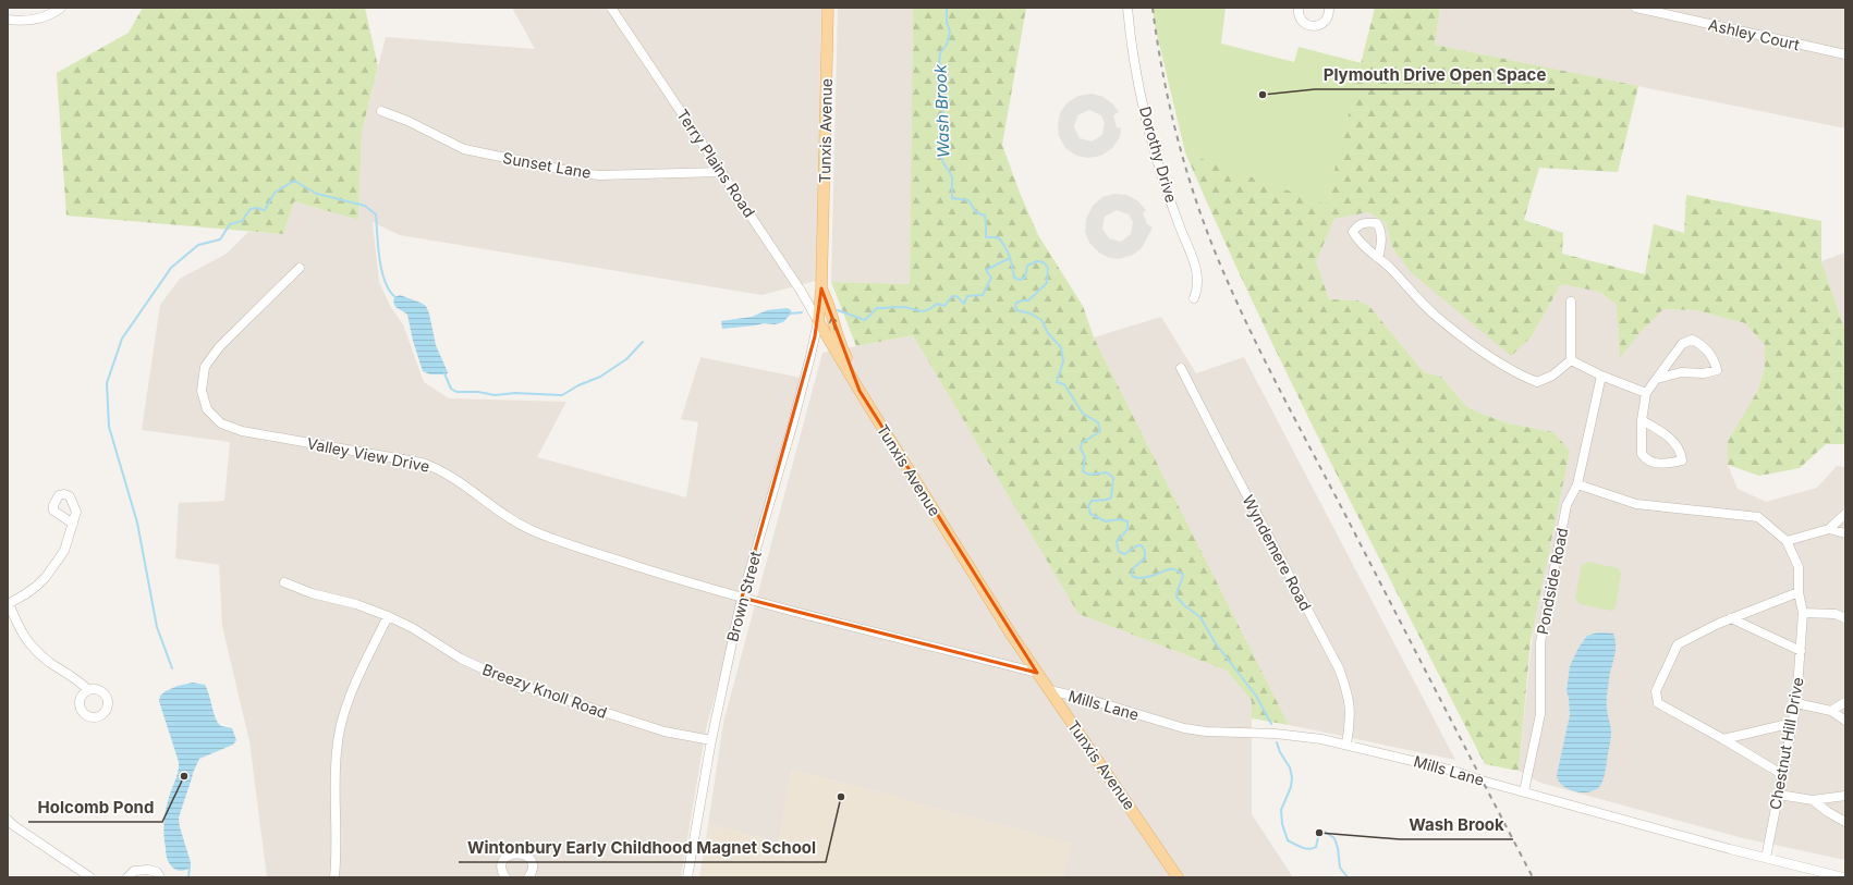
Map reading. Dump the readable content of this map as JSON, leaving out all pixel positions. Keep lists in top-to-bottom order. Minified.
{"streets":{"main road":["Tunxis Avenue"],"street":["Ashley Court","Dorothy Drive","Terry Plains Road","Sunset Lane","Valley View Drive","Wyndemere Road","Pondside Road","Brown Street","Breezy Knoll Road","Mills Lane","Chestnut Hill Drive"]},"crossings":[["Tunxis Avenue","Terry Plains Road"],["Tunxis Avenue","Brown Street"],["Tunxis Avenue","Mills Lane"],["Terry Plains Road","Sunset Lane"],["Terry Plains Road","Brown Street"],["Valley View Drive","Brown Street"],["Wyndemere Road","Mills Lane"],["Pondside Road","Mills Lane"],["Pondside Road","Chestnut Hill Drive"],["Brown Street","Breezy Knoll Road"],["Mills Lane","Chestnut Hill Drive"]],"water":["Wash Brook"],"places":["Plymouth Drive Open Space","Holcomb Pond","Wintonbury Early Childhood Magnet School","Wash Brook"]}
